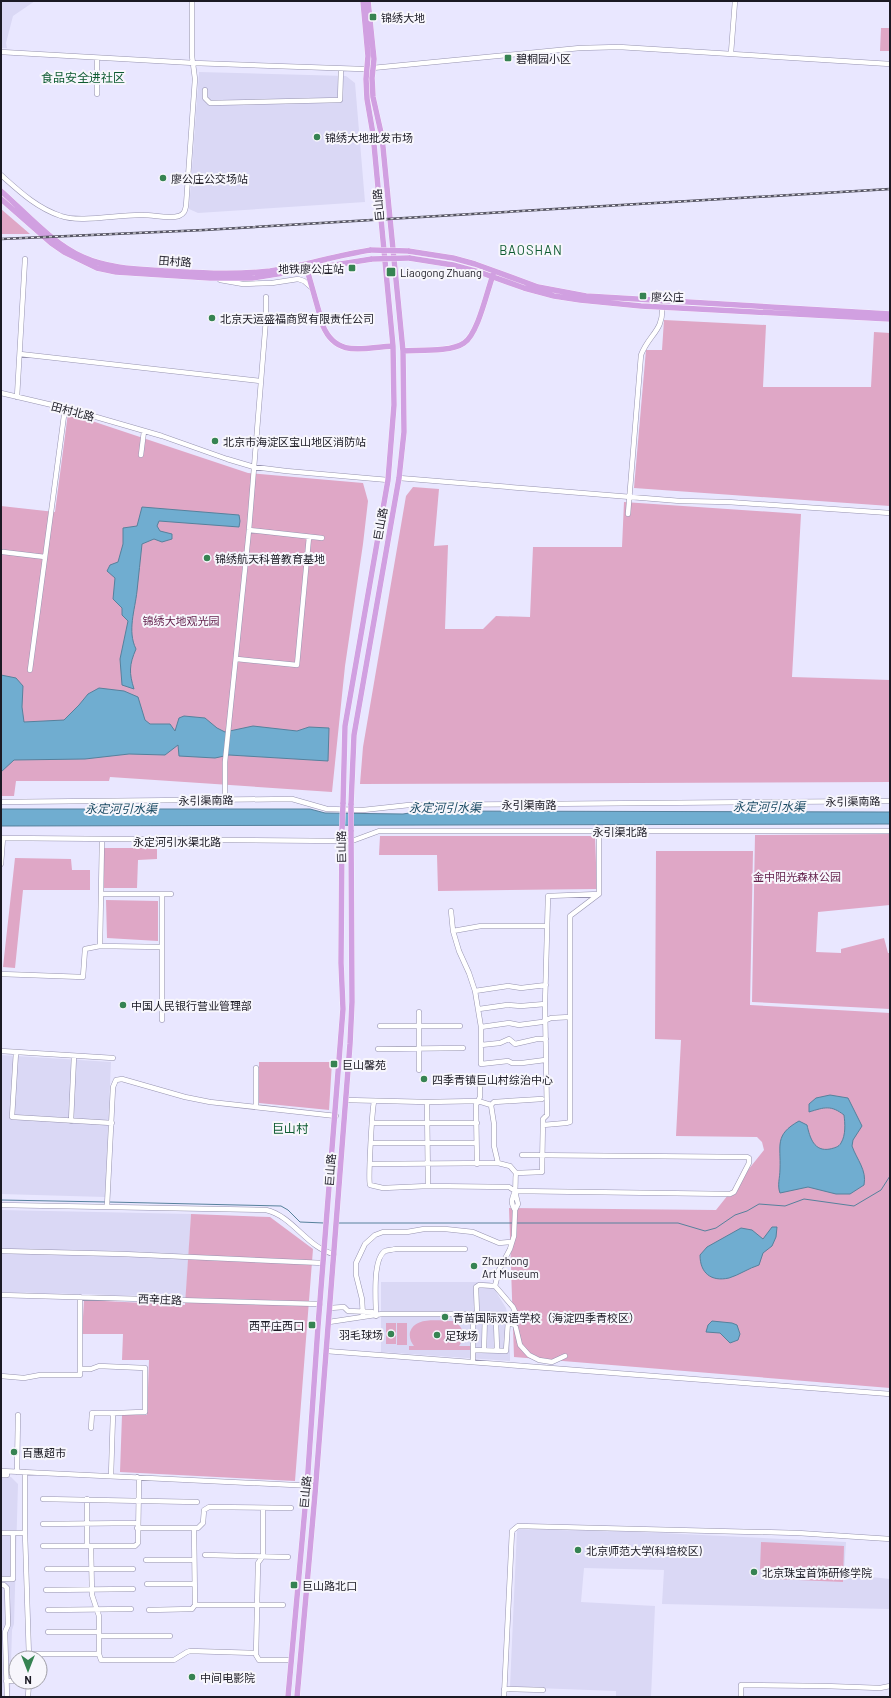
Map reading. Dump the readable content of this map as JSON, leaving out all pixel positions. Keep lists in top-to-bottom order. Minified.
{"streets":{"main road":["巨山路","田村路"],"street":["田村北路","永引渠南路","永引渠北路","永定河引水渠北路","西辛庄路"]},"crossings":[["巨山路","田村北路"],["巨山路","永引渠北路"],["巨山路","永定河引水渠北路"],["巨山路","西辛庄路"],["永引渠北路","永定河引水渠北路"]],"districts":["食品安全进社区","BAOSHAN","巨山村"],"water":["永定河引水渠"],"parks":["锦绣大地观光园","金中阳光森林公园"],"places":{"transit":["锦绣大地","碧桐园小区","地铁廖公庄站","Liaogong Zhuang","廖公庄","巨山馨苑","西平庄西口","巨山路北口"],"other":["锦绣大地批发市场","廖公庄公交场站","北京天运盛福商贸有限责任公司","北京市海淀区宝山地区消防站","锦绣航天科普教育基地","中国人民银行营业管理部","四季青镇巨山村综治中心","Zhuzhong Art Museum","青苗国际双语学校（海淀四季青校区）","羽毛球场","足球场","百惠超市","北京师范大学(科培校区)","北京珠宝首饰研修学院","中间电影院"]},"north":"bottom"}
